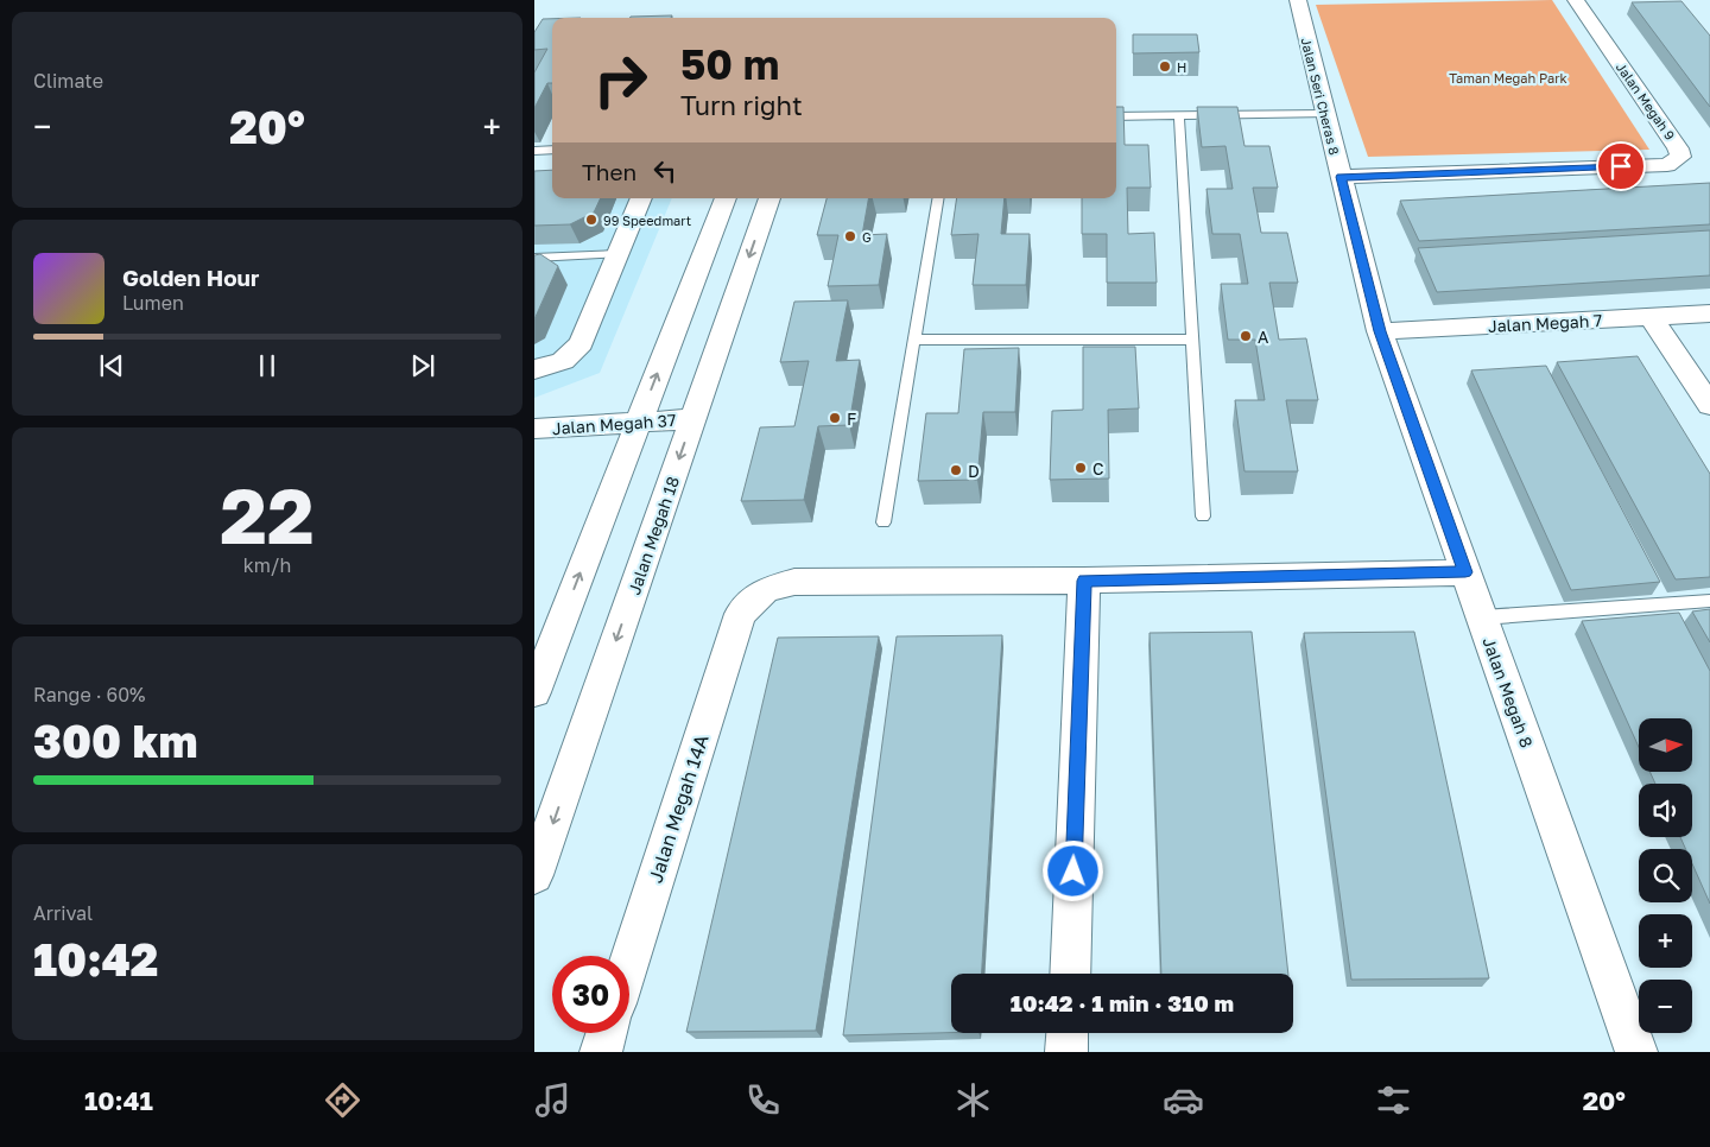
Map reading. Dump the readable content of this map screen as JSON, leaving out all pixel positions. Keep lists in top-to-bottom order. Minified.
{"streets":{"street":["Jalan Seri Cheras 8","Jalan Megah 9","Jalan Megah 7","Jalan Megah 37","Jalan Megah 18","Jalan Megah 8","Jalan Megah 14A"]},"crossings":[["Jalan Seri Cheras 8","Jalan Megah 9"],["Jalan Seri Cheras 8","Jalan Megah 7"],["Jalan Seri Cheras 8","Jalan Megah 8"],["Jalan Megah 7","Jalan Megah 8"],["Jalan Megah 37","Jalan Megah 18"]],"parks":["Taman Megah Park"],"places":["H","99 Speedmart","G","A","F","C","D"],"north":"right","page":{"tile":["Climate",["22","km/h"],["Range · 60%","300 km"],["Arrival","10:42"]],"turn":["50 m","Turn right"],"heat":["−","20°","+"],"then":"Then","song":["Golden Hour","Lumen"],"map_buttons":["+","−"],"limit":"30","trip":"10:42 · 1 min · 310 m","tabs":["10:41","20°"]}}
